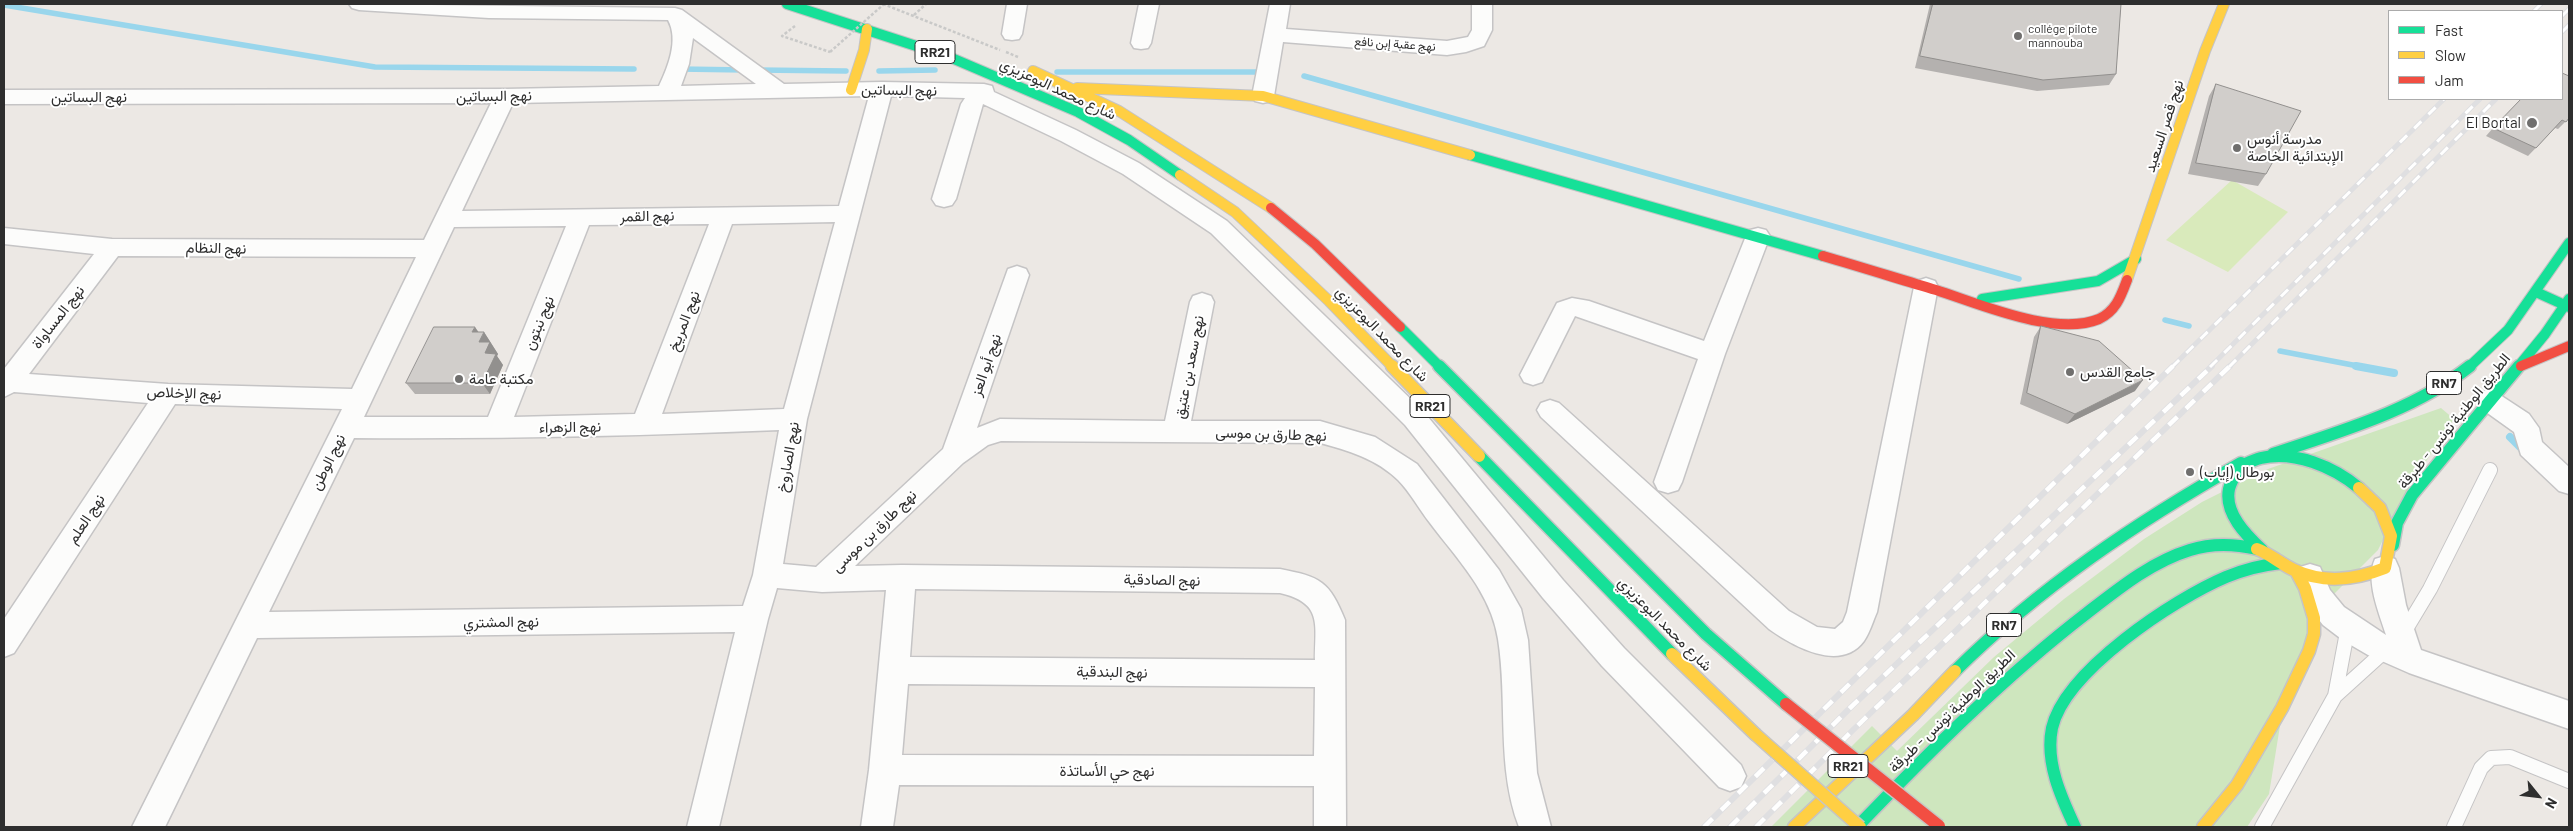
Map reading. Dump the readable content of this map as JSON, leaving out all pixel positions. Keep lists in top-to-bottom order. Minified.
{"streets":{"main road":["RR21","شارع محمد البوعزيزي","نهج قصر السعيد","RN7","الطريق الوطنية تونس - طبرقة"],"street":["نهج عقبة إبن نافع","نهج البساتين","نهج القمر","نهج النظام","نهج المساواة","نهج المريخ","نهج نبتون","نهج أبو العز","نهج سعد بن عتيق","نهج الإخلاص","نهج الزهراء","نهج طارق بن موسى","نهج الصاروخ","نهج الوطن","نهج العلم","نهج الصادقية","نهج المشتري","نهج البندقية","نهج حي الأساتذة"]},"crossings":[["شارع محمد البوعزيزي","نهج قصر السعيد"],["شارع محمد البوعزيزي","الطريق الوطنية تونس - طبرقة"],["نهج البساتين","نهج الصاروخ"],["نهج البساتين","نهج الوطن"],["نهج القمر","نهج المريخ"],["نهج القمر","نهج نبتون"],["نهج القمر","نهج الصاروخ"],["نهج القمر","نهج الوطن"],["نهج النظام","نهج المساواة"],["نهج النظام","نهج الوطن"],["نهج المساواة","نهج الإخلاص"],["نهج المريخ","نهج الزهراء"],["نهج نبتون","نهج الزهراء"],["نهج أبو العز","نهج طارق بن موسى"],["نهج سعد بن عتيق","نهج طارق بن موسى"],["RN7","الطريق الوطنية تونس - طبرقة"],["نهج الإخلاص","نهج الوطن"],["نهج الإخلاص","نهج العلم"],["نهج الزهراء","نهج الصاروخ"],["نهج الزهراء","نهج الوطن"],["نهج طارق بن موسى","نهج الصادقية"],["نهج الصاروخ","نهج الصادقية"],["نهج الصاروخ","نهج المشتري"],["نهج الوطن","نهج المشتري"],["نهج الصادقية","نهج البندقية"],["نهج الصادقية","نهج حي الأساتذة"]],"places":["collége pilote mannouba","El Bortal","مدرسة أنوس الإبتدائية الخاصة","جامع القدس","مكتبة عامة","بورطال (إياب)"],"legend":["Fast","Slow","Jam"],"north":"bottom right"}
